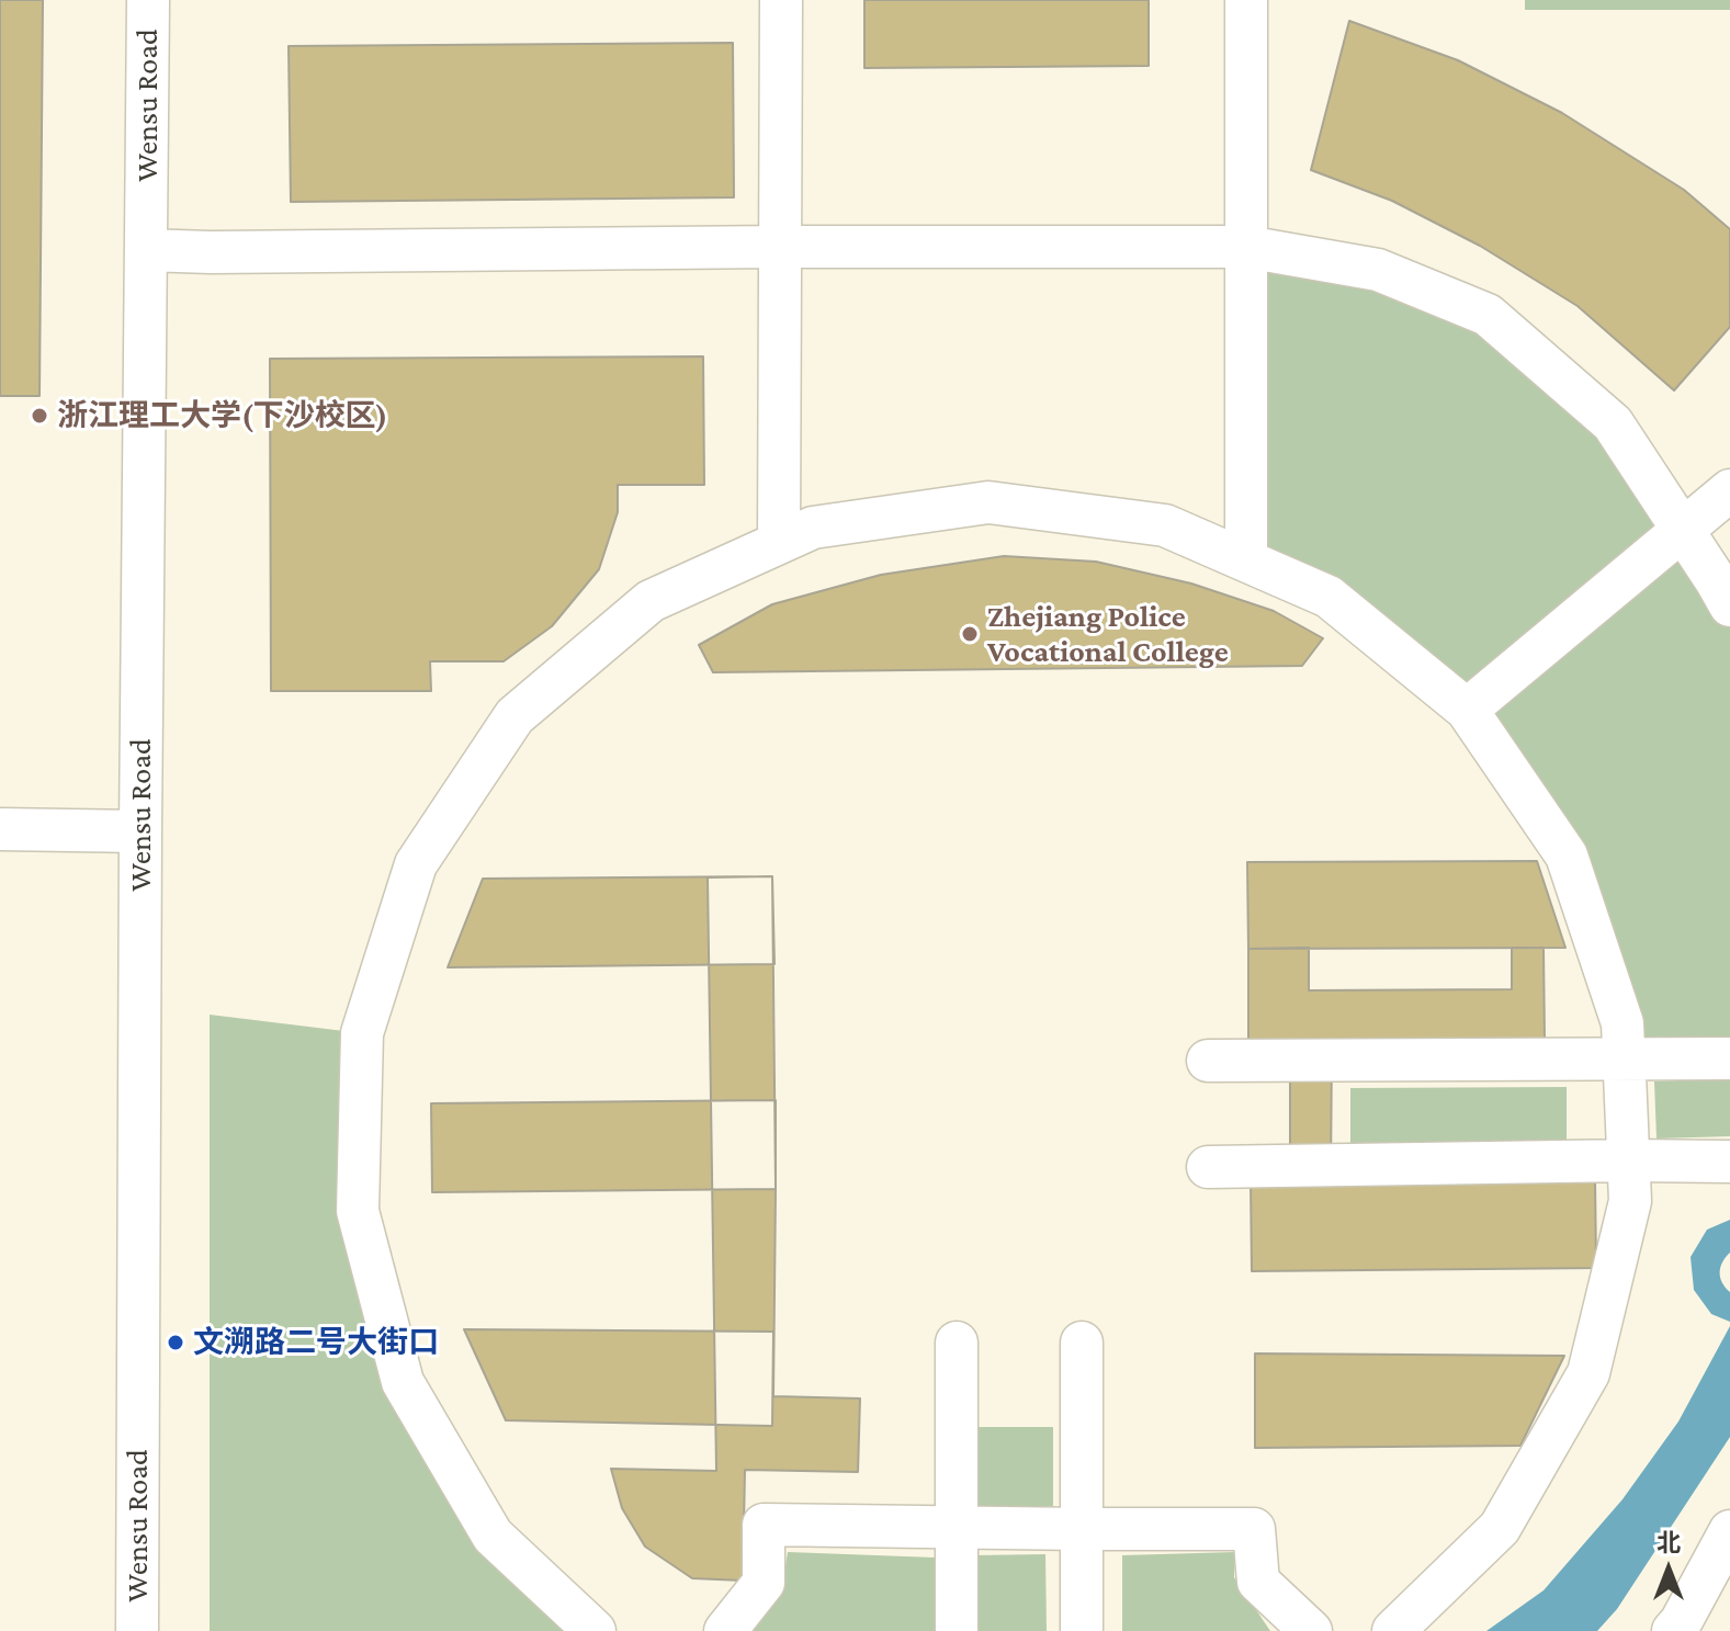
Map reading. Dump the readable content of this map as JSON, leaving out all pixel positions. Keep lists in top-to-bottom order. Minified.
{"streets":{"street":["Wensu Road"]},"places":["浙江理工大学(下沙校区)","Zhejiang Police Vocational College","文溯路二号大街口"],"north":"top"}
